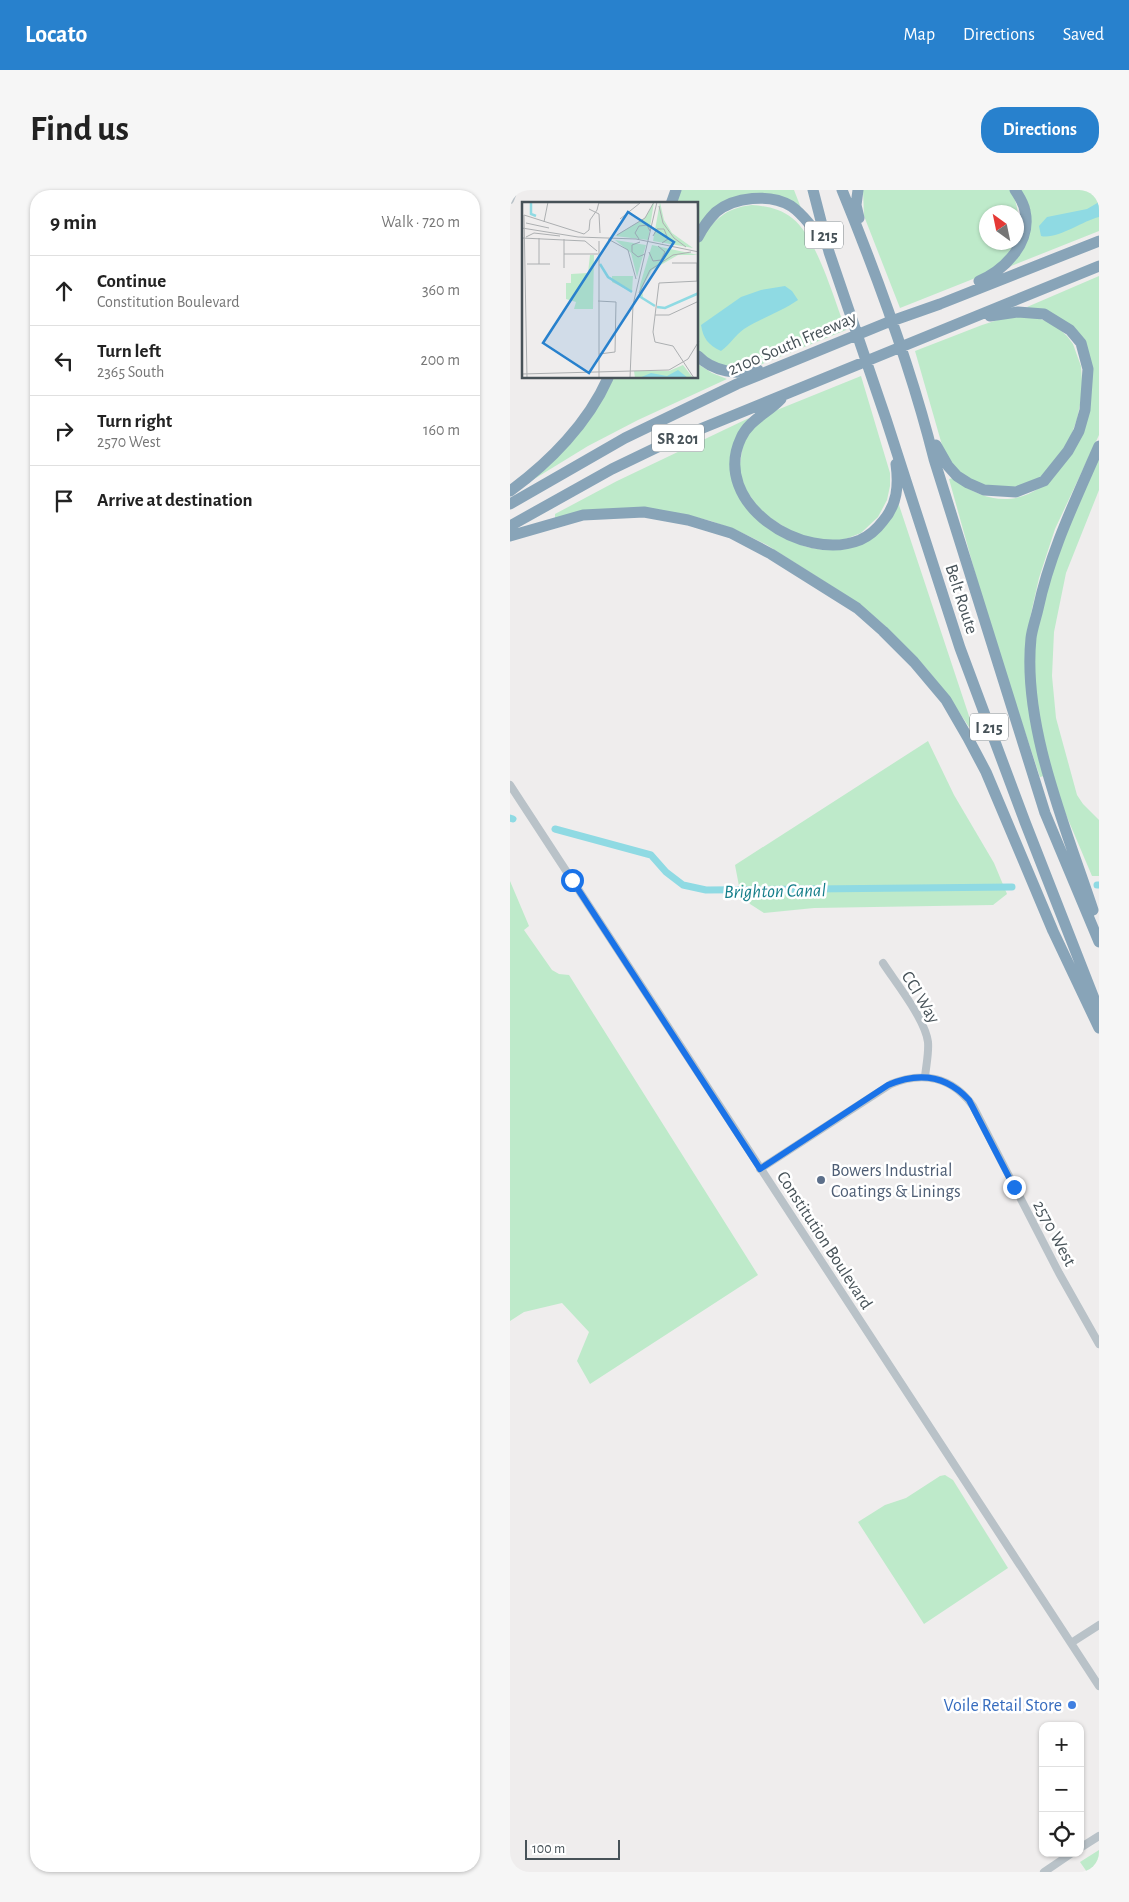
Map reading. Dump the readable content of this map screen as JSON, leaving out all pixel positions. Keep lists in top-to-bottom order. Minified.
{"streets":{"highway":["I 215","2100 South Freeway","SR 201","Belt Route"],"street":["CCI Way","2570 West","Constitution Boulevard"]},"crossings":[["CCI Way","2570 West"]],"water":["Brighton Canal"],"places":["Bowers Industrial Coatings & Linings","Voile Retail Store"],"scale_bar":"100 m","north":"top left","page":{"header":"Locato","nav":["Map","Directions","Saved"],"buttons":"Directions","title":"Find us","heading":["9 min","Walk · 720 m"],"list":[["Continue","Constitution Boulevard","360 m"],["Turn left","2365 South","200 m"],["Turn right","2570 West","160 m"],"Arrive at destination"],"map_buttons":["+","−"],"scale":"100 m"}}
